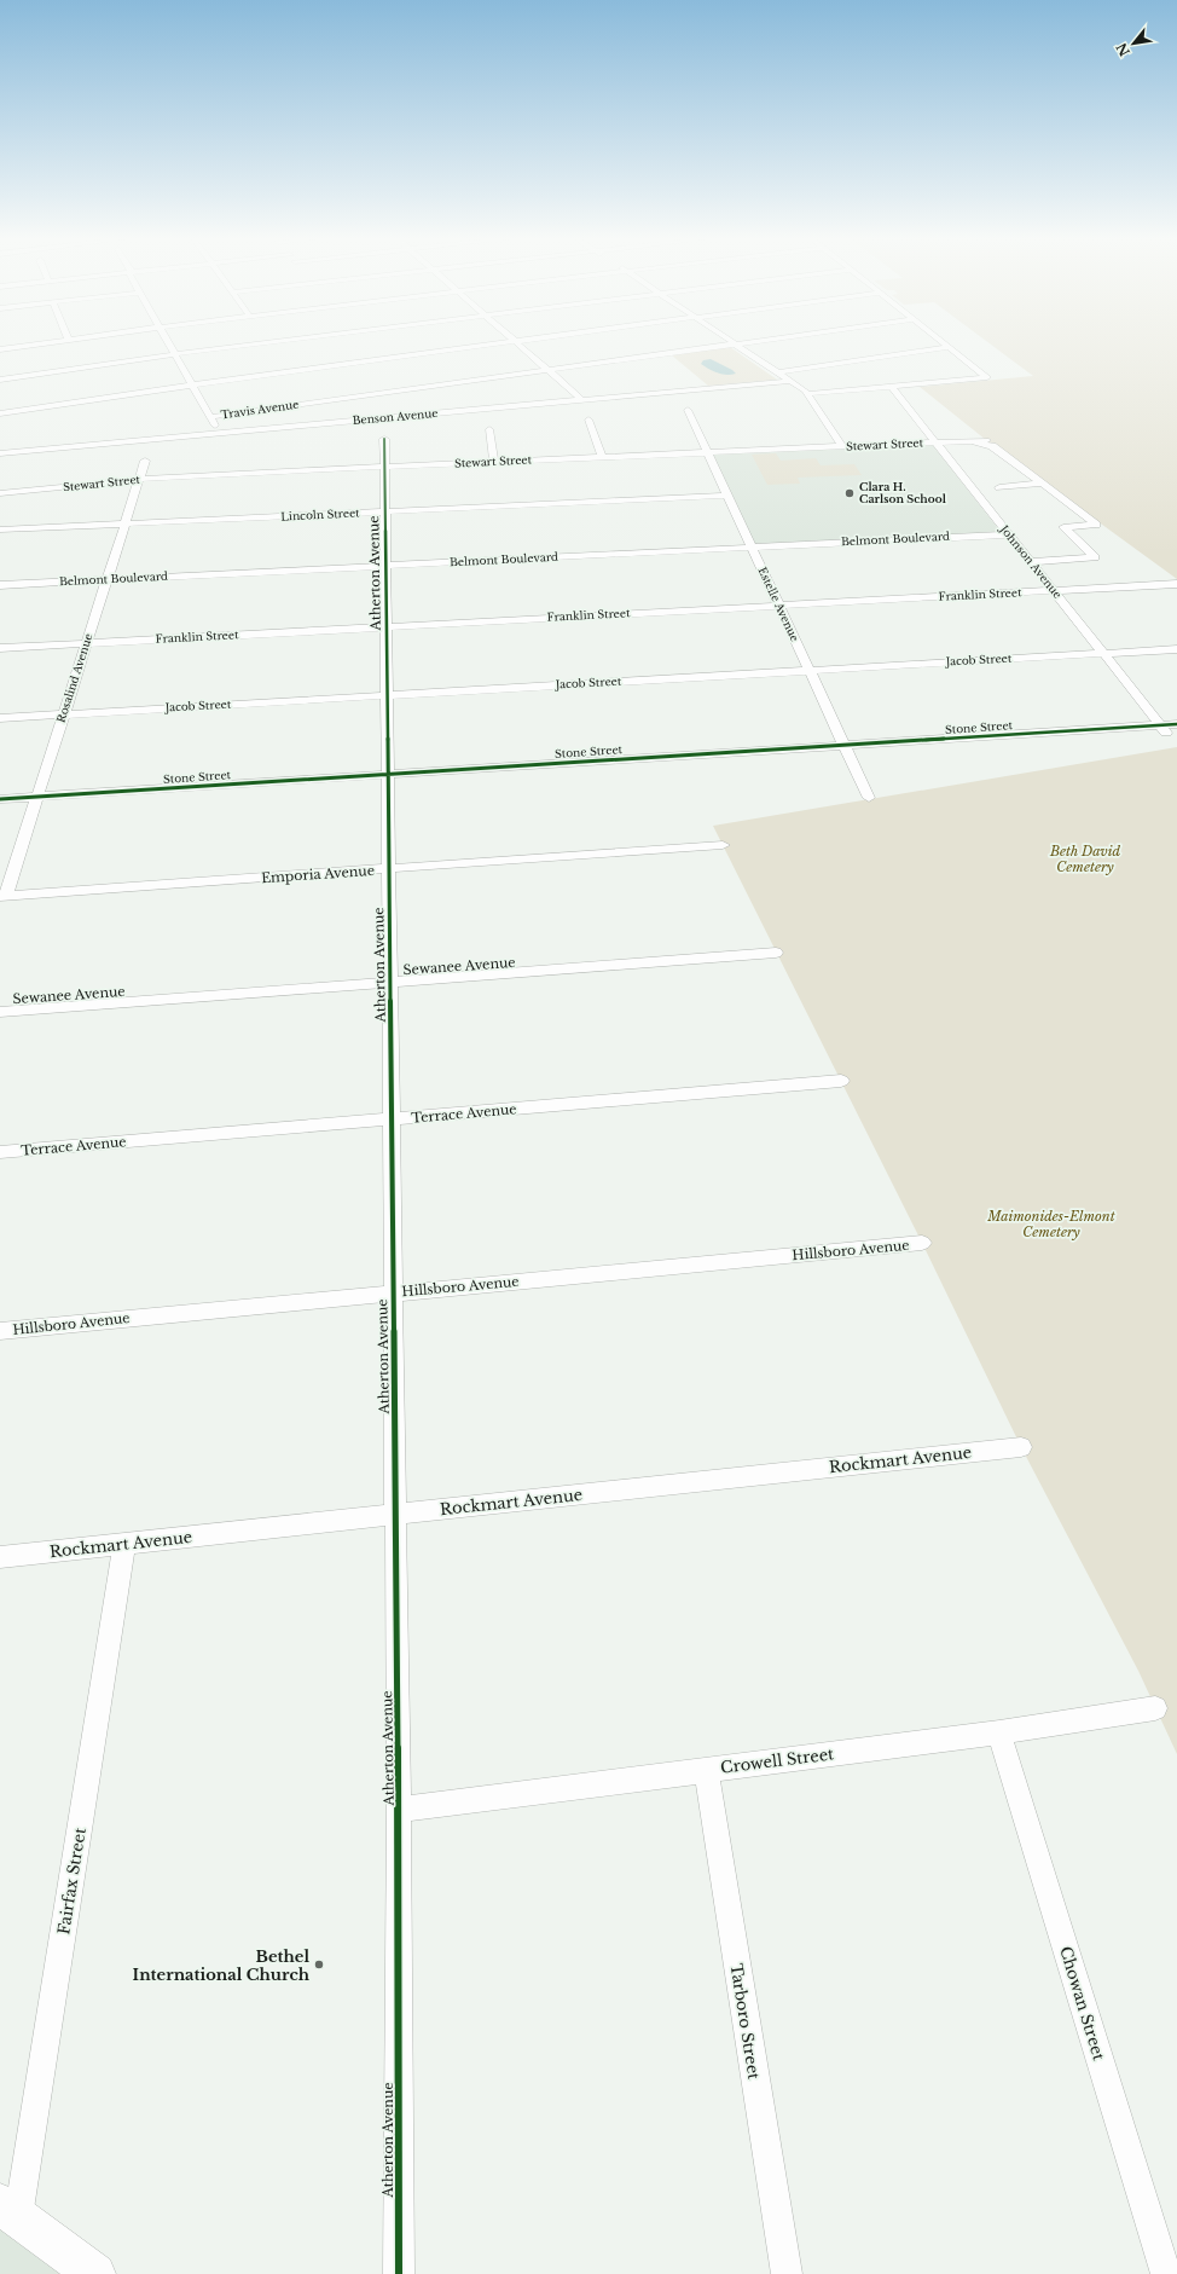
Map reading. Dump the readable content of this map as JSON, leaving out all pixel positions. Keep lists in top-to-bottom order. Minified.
{"streets":{"street":["Travis Avenue","Benson Avenue","Stewart Street","Lincoln Street","Belmont Boulevard","Johnson Avenue","Atherton Avenue","Franklin Street","Estelle Avenue","Jacob Street","Rosalind Avenue","Stone Street","Emporia Avenue","Sewanee Avenue","Terrace Avenue","Hillsboro Avenue","Rockmart Avenue","Crowell Street","Fairfax Street","Chowan Street","Tarboro Street"]},"crossings":[["Stewart Street","Johnson Avenue"],["Stewart Street","Atherton Avenue"],["Stewart Street","Estelle Avenue"],["Stewart Street","Rosalind Avenue"],["Lincoln Street","Atherton Avenue"],["Lincoln Street","Estelle Avenue"],["Lincoln Street","Rosalind Avenue"],["Belmont Boulevard","Johnson Avenue"],["Belmont Boulevard","Atherton Avenue"],["Belmont Boulevard","Estelle Avenue"],["Belmont Boulevard","Rosalind Avenue"],["Johnson Avenue","Franklin Street"],["Johnson Avenue","Jacob Street"],["Johnson Avenue","Stone Street"],["Atherton Avenue","Franklin Street"],["Atherton Avenue","Jacob Street"],["Atherton Avenue","Stone Street"],["Atherton Avenue","Emporia Avenue"],["Atherton Avenue","Sewanee Avenue"],["Atherton Avenue","Terrace Avenue"],["Atherton Avenue","Hillsboro Avenue"],["Atherton Avenue","Rockmart Avenue"],["Atherton Avenue","Crowell Street"],["Franklin Street","Estelle Avenue"],["Franklin Street","Rosalind Avenue"],["Estelle Avenue","Jacob Street"],["Estelle Avenue","Stone Street"],["Jacob Street","Rosalind Avenue"],["Rosalind Avenue","Stone Street"],["Rosalind Avenue","Emporia Avenue"],["Rockmart Avenue","Fairfax Street"],["Crowell Street","Chowan Street"],["Crowell Street","Tarboro Street"]],"parks":["Beth David Cemetery","Maimonides-Elmont Cemetery"],"places":["Clara H. Carlson School","Bethel International Church"],"north":"bottom left"}
